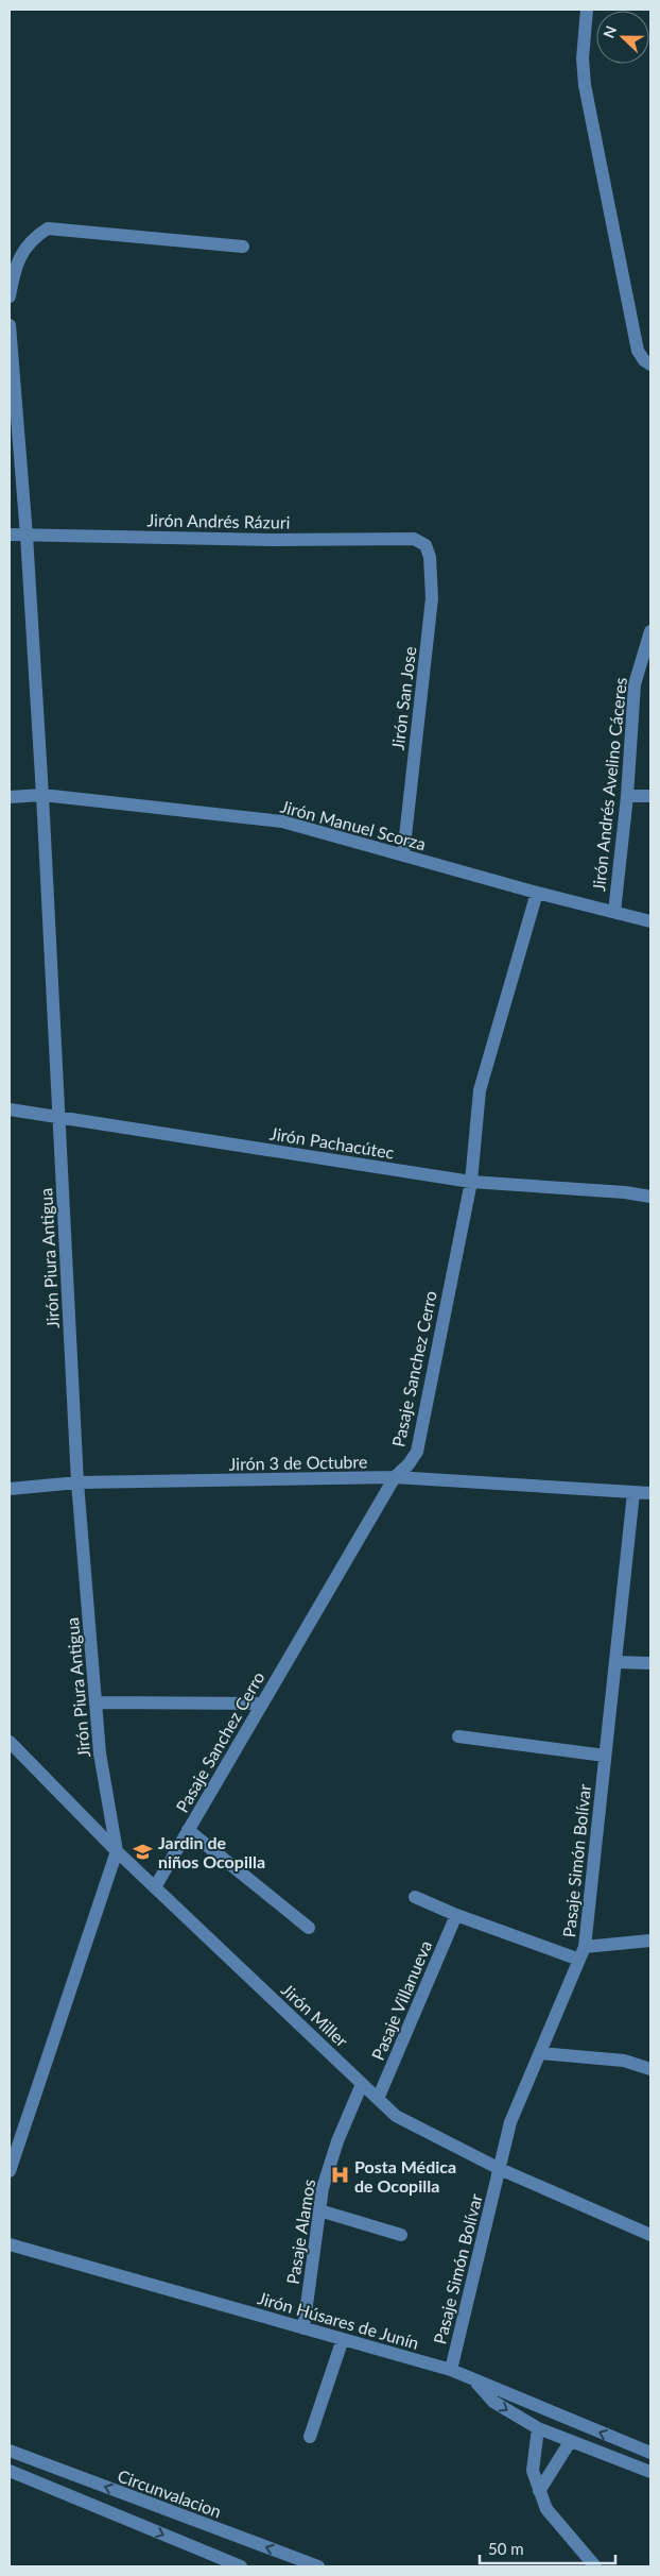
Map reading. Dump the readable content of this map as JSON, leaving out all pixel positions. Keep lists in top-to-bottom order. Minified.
{"streets":{"street":["Jirón Andrés Rázuri","Jirón San Jose","Jirón Andrés Avelino Cáceres","Jirón Manuel Scorza","Jirón Pachacútec","Jirón Piura Antigua","Pasaje Sanchez Cerro","Jirón 3 de Octubre","Pasaje Simón Bolívar","Pasaje Villanueva","Jirón Miller","Pasaje Alamos","Jirón Húsares de Junín","Circunvalacion"]},"crossings":[["Jirón Andrés Rázuri","Jirón San Jose"],["Jirón Andrés Rázuri","Jirón Piura Antigua"],["Jirón San Jose","Jirón Manuel Scorza"],["Jirón Andrés Avelino Cáceres","Jirón Manuel Scorza"],["Jirón Manuel Scorza","Jirón Piura Antigua"],["Jirón Manuel Scorza","Pasaje Sanchez Cerro"],["Jirón Pachacútec","Jirón Piura Antigua"],["Jirón Pachacútec","Pasaje Sanchez Cerro"],["Jirón Piura Antigua","Jirón 3 de Octubre"],["Jirón Piura Antigua","Jirón Miller"],["Pasaje Sanchez Cerro","Jirón 3 de Octubre"],["Pasaje Sanchez Cerro","Jirón Miller"],["Jirón 3 de Octubre","Pasaje Simón Bolívar"],["Pasaje Simón Bolívar","Jirón Miller"],["Pasaje Simón Bolívar","Jirón Húsares de Junín"],["Pasaje Villanueva","Jirón Miller"],["Jirón Miller","Pasaje Alamos"],["Pasaje Alamos","Jirón Húsares de Junín"]],"places":{"school or university":["Jardin de niños Ocopilla"],"hospital":["Posta Médica de Ocopilla"]},"scale_bar":"50 m","north":"left"}
